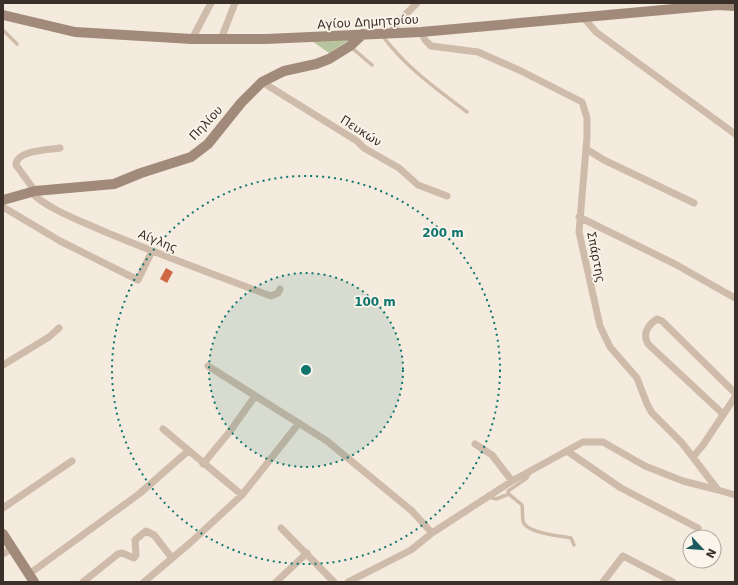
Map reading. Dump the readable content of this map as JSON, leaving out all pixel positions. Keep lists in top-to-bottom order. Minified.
{"streets":{"street":["Αγίου Δημητρίου","Πηλίου","Πευκών","Αίγλης","Σπάρτης"]},"crossings":[["Αγίου Δημητρίου","Πηλίου"],["Αγίου Δημητρίου","Σπάρτης"],["Πηλίου","Πευκών"],["Πηλίου","Αίγλης"]],"north":"bottom right","rings":["200 m","100 m"]}
